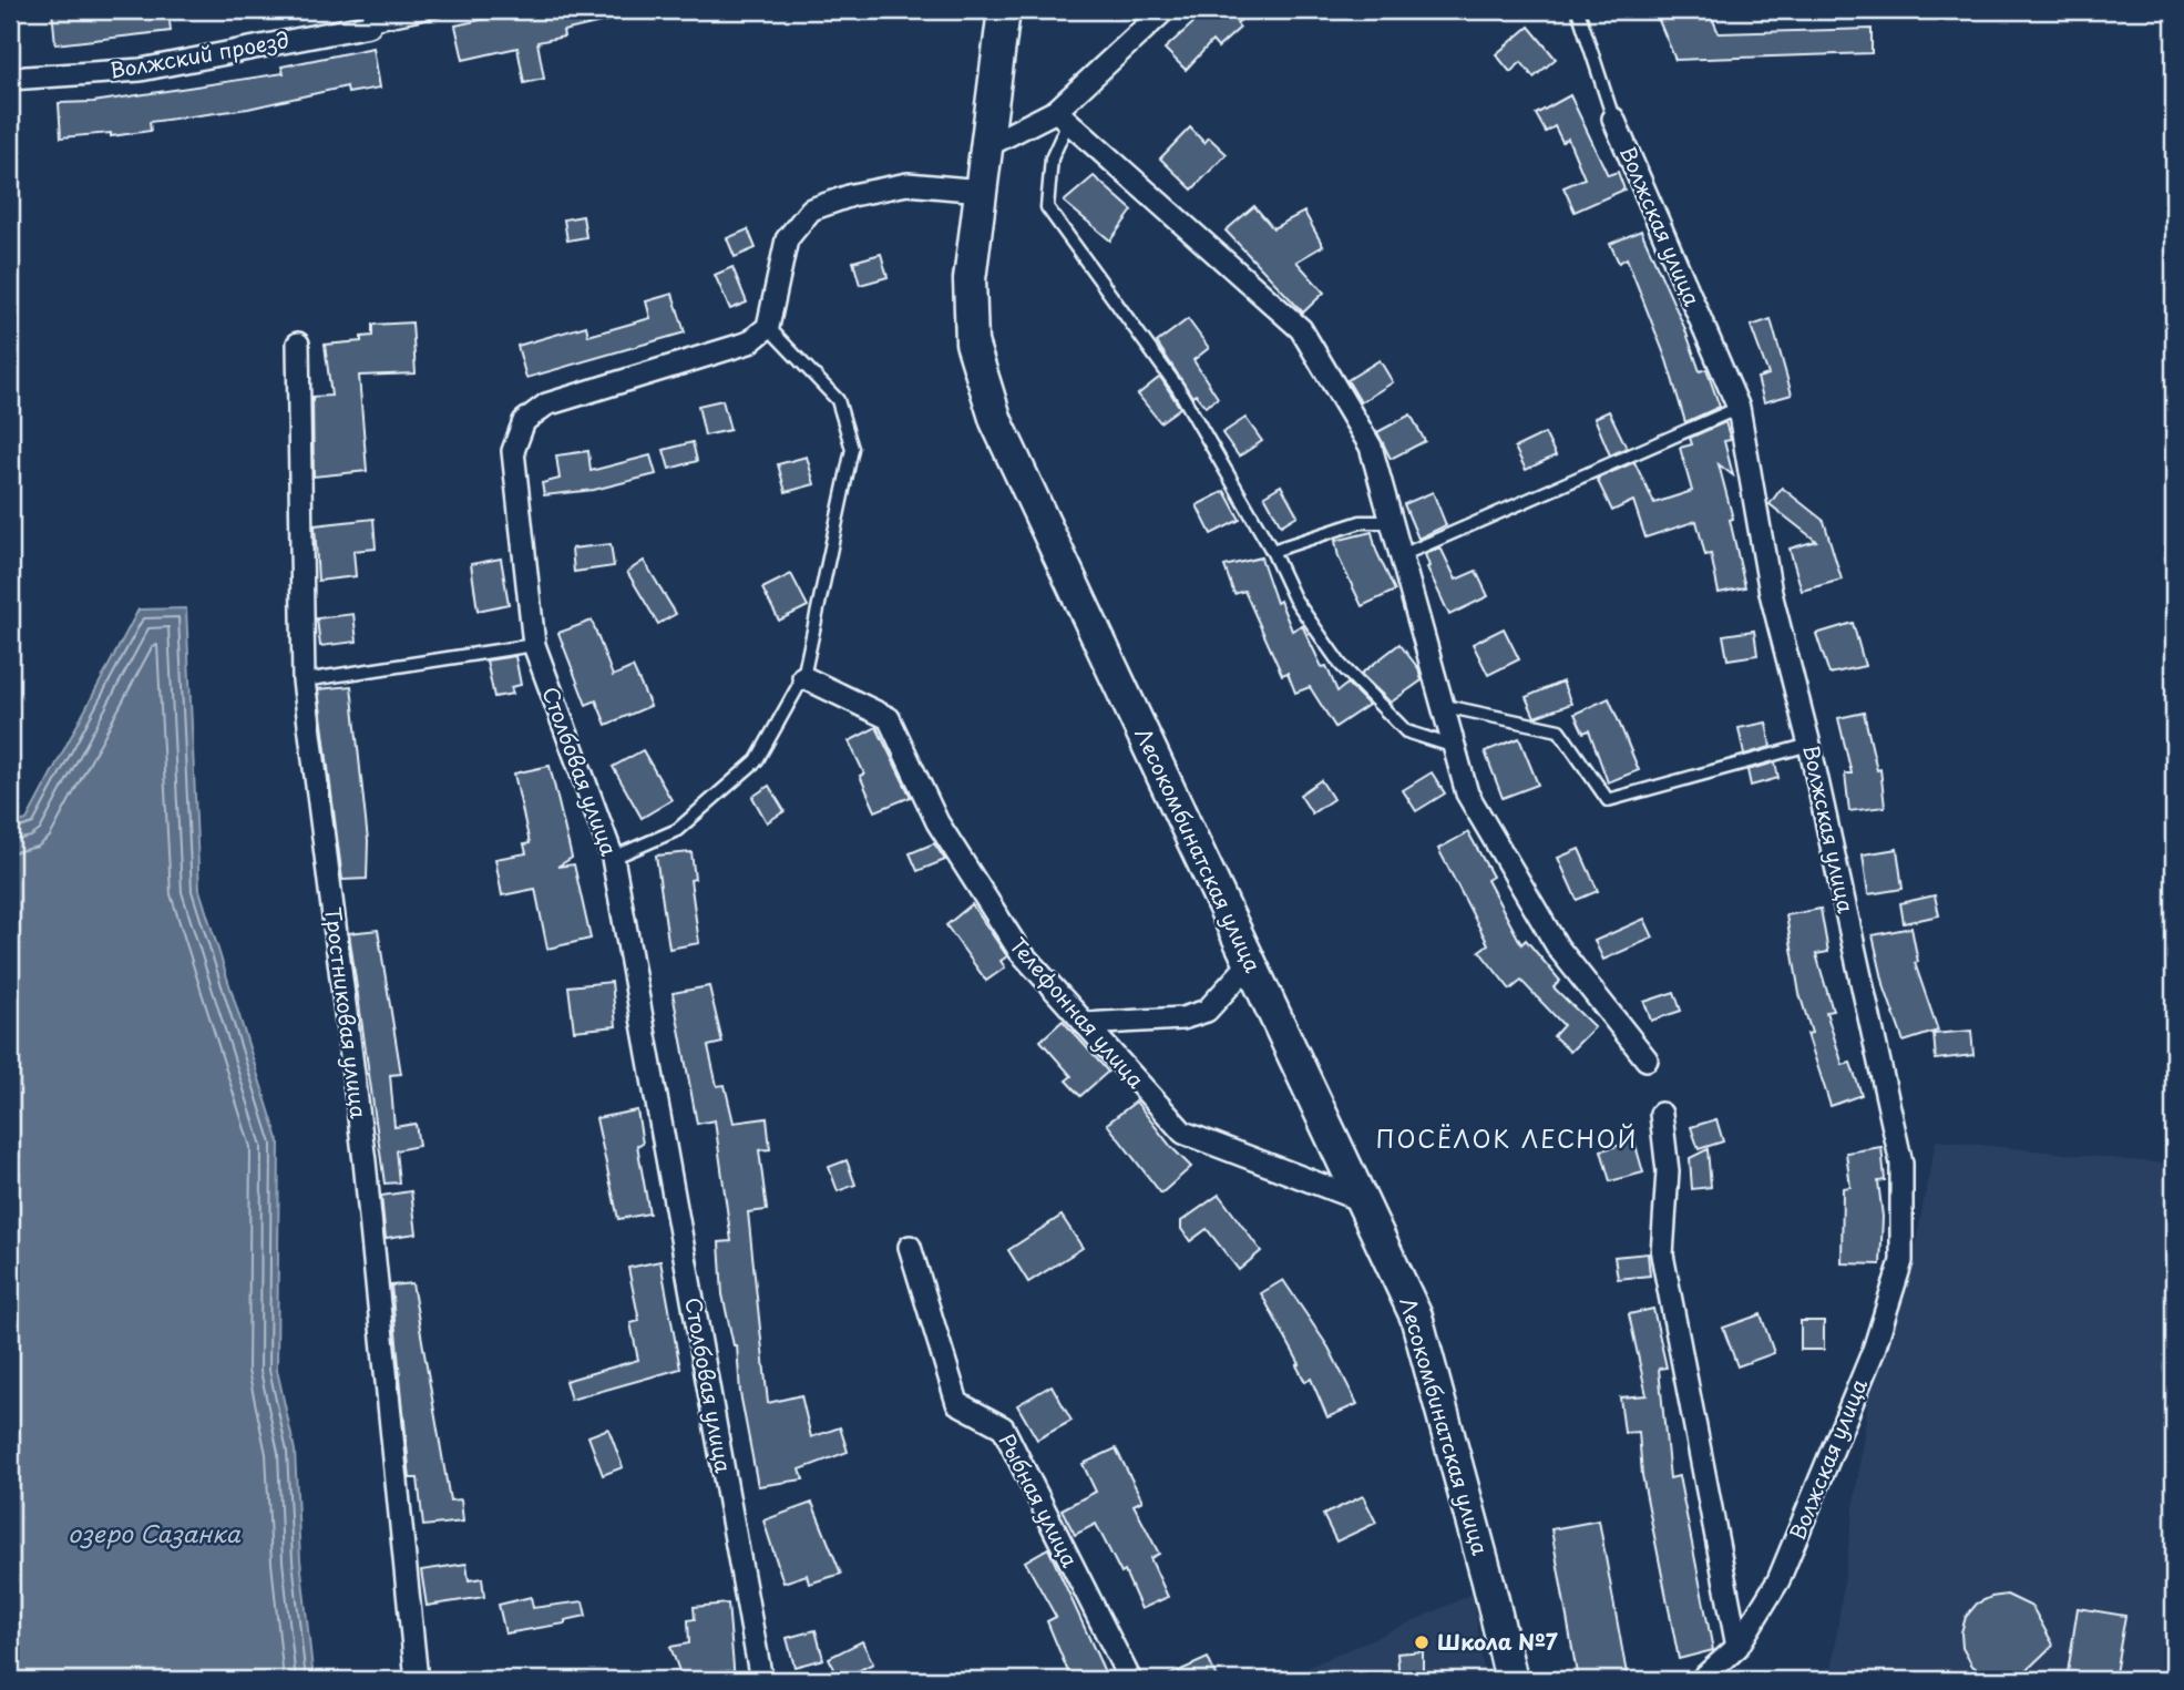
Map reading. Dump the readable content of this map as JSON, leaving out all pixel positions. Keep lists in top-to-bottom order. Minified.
{"streets":{"street":["Волжский проезд","Волжская улица","Столбовая улица","Лесокомбинатская улица","Тростниковая улица","Телефонная улица","Рыбная улица"]},"crossings":[["Лесокомбинатская улица","Телефонная улица"]],"districts":["ПОСЁЛОК ЛЕСНОЙ"],"water":["озеро Сазанка"],"places":["Школа №7"]}
